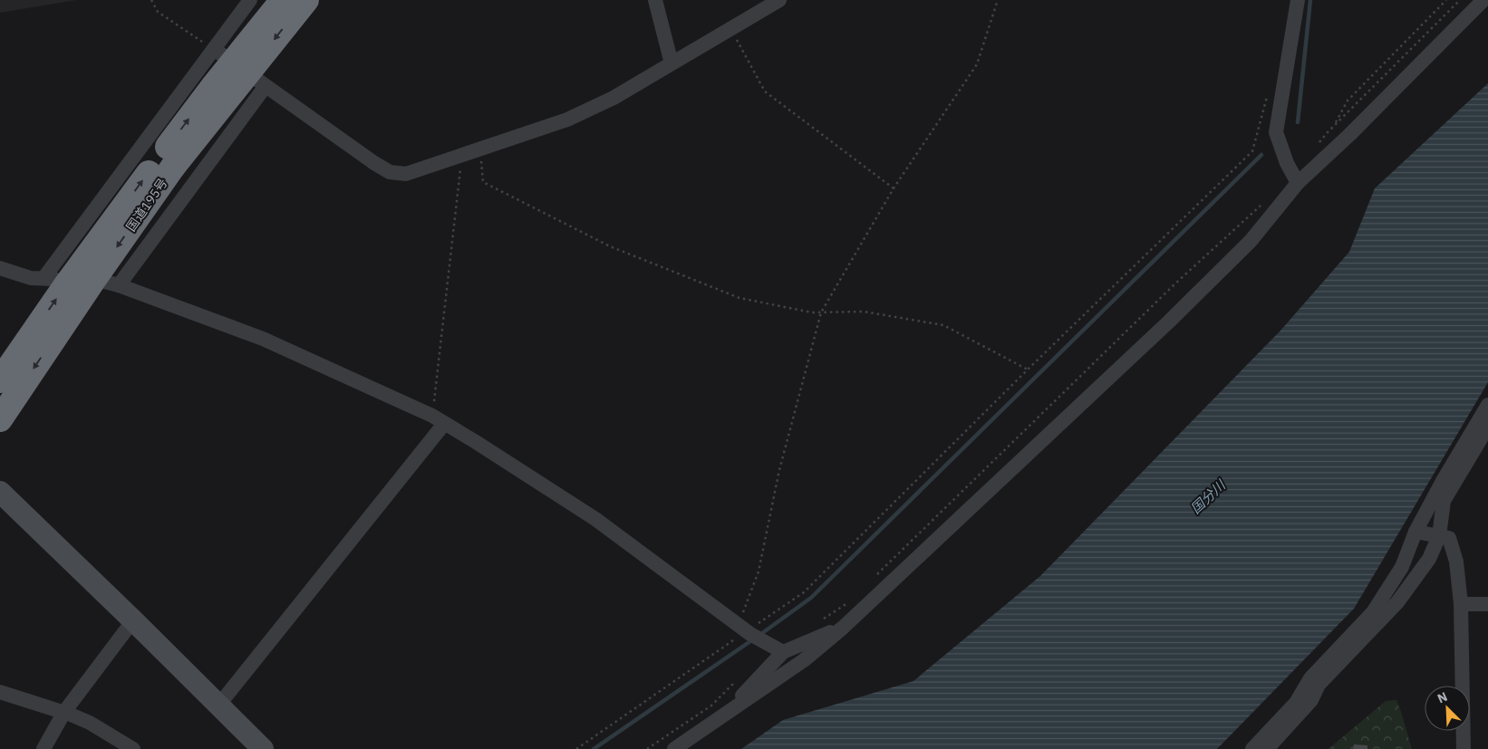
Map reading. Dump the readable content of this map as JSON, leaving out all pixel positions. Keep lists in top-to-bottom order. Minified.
{"streets":{"highway":["国道195号"]},"water":["国分川"],"north":"top left"}
